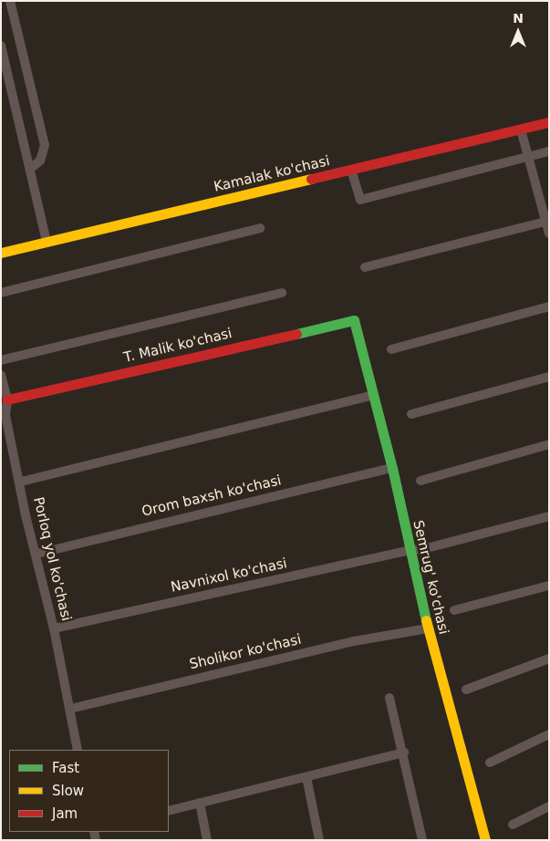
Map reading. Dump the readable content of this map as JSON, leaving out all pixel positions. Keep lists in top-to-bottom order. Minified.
{"streets":{"street":["Kamalak ko'chasi","T. Malik ko'chasi","Orom baxsh ko'chasi","Porloq yol ko'chasi","Navnixol ko'chasi","Semrug' ko'chasi","Sholikor ko'chasi"]},"crossings":[["T. Malik ko'chasi","Porloq yol ko'chasi"],["T. Malik ko'chasi","Semrug' ko'chasi"],["Orom baxsh ko'chasi","Porloq yol ko'chasi"],["Orom baxsh ko'chasi","Semrug' ko'chasi"],["Porloq yol ko'chasi","Navnixol ko'chasi"],["Porloq yol ko'chasi","Sholikor ko'chasi"],["Navnixol ko'chasi","Semrug' ko'chasi"],["Semrug' ko'chasi","Sholikor ko'chasi"]],"legend":["Fast","Slow","Jam"],"north":"top"}
